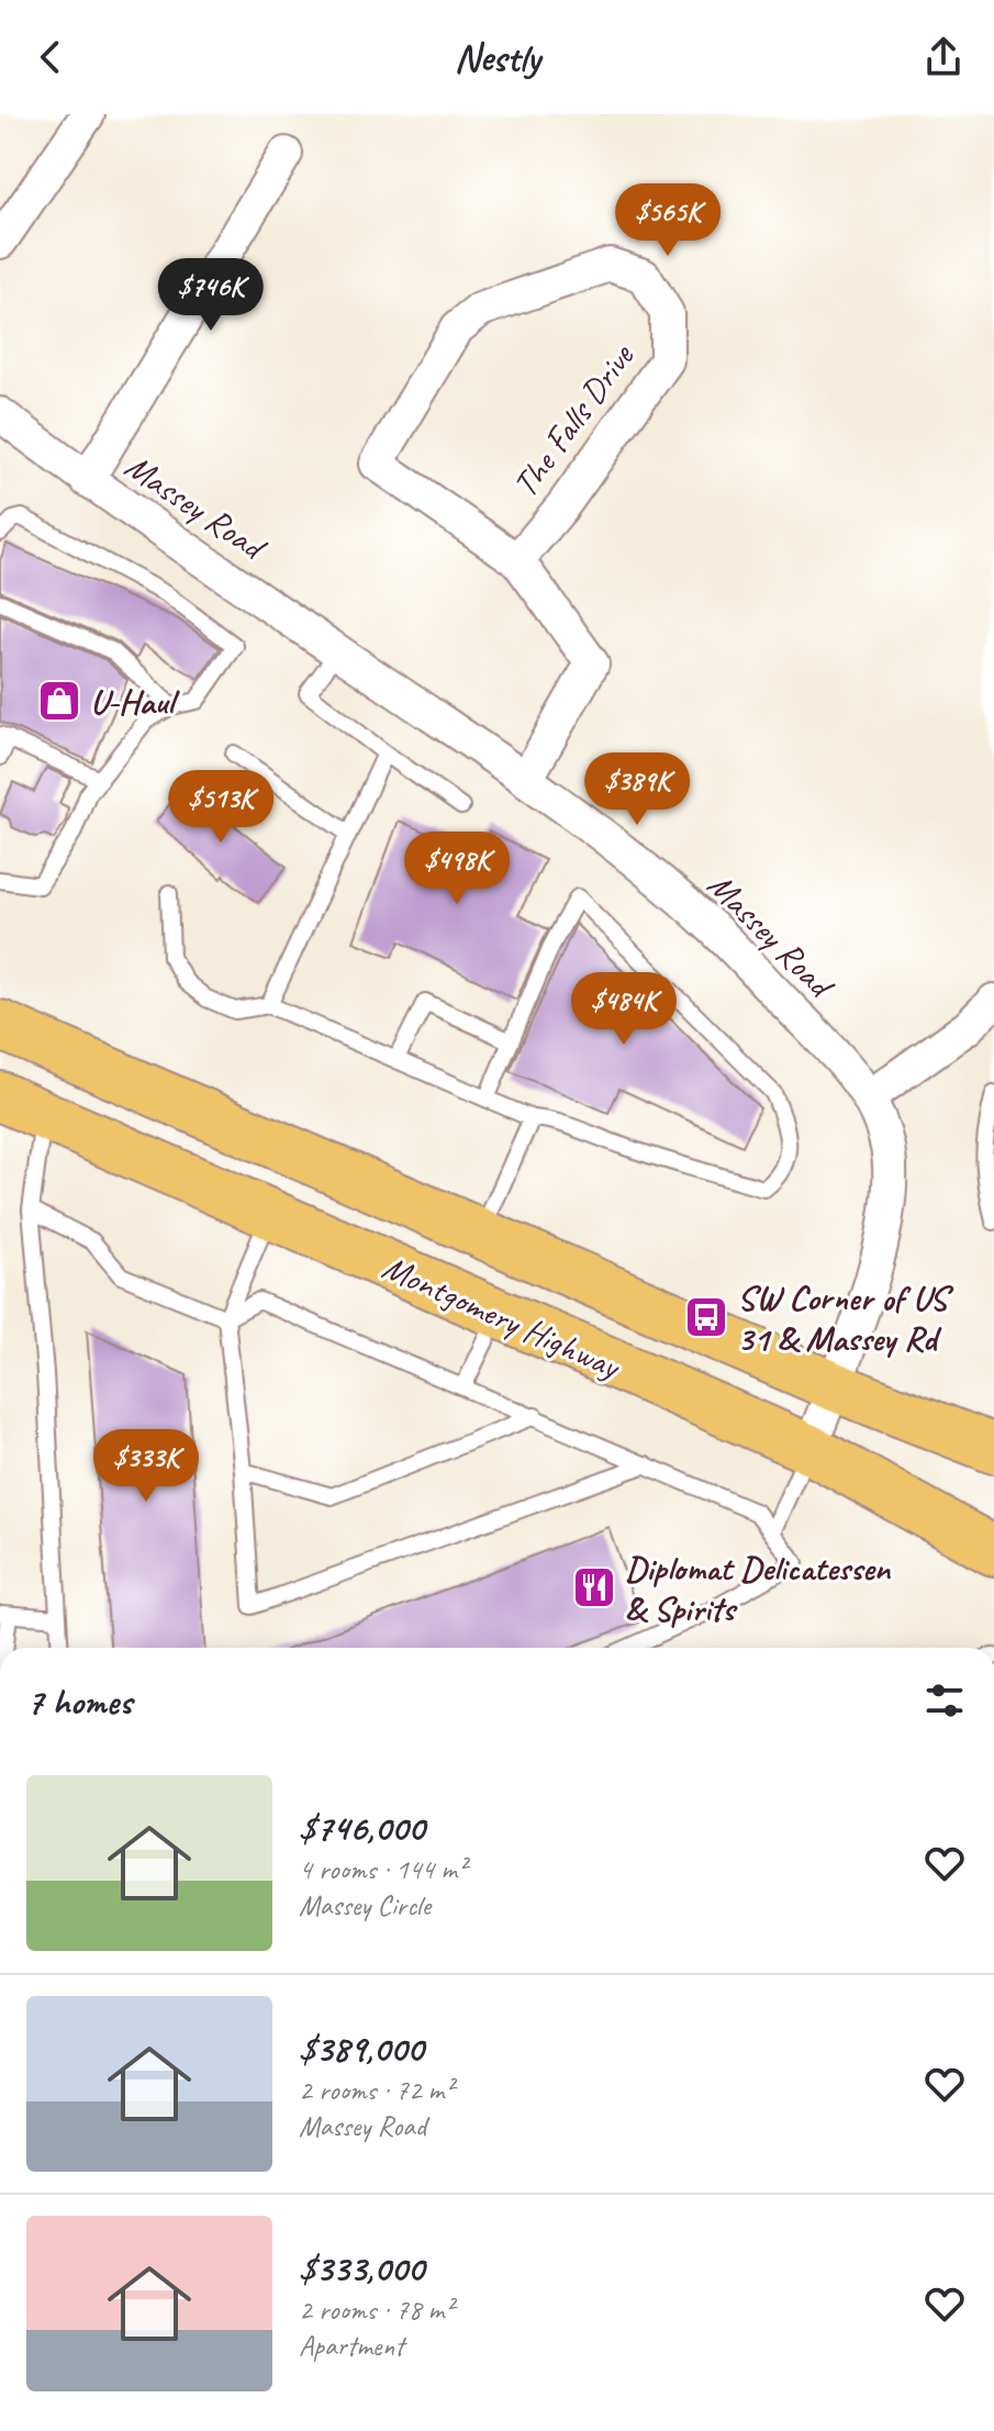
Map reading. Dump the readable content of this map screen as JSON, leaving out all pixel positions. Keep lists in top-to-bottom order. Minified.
{"streets":{"main road":["Montgomery Highway"],"street":["The Falls Drive","Massey Road"]},"crossings":[["The Falls Drive","Massey Road"],["Massey Road","Montgomery Highway"]],"places":{"shop":["U-Haul"],"bus stop":["SW Corner of US 31 & Massey Rd"],"restaurant":["Diplomat Delicatessen & Spirits"]},"page":{"header":"Nestly","price":["$565K","$746K","$389K","$513K","$498K","$484K","$333K"],"heading":"7 homes","list":[{"name":"$746,000","note":"4 rooms · 144 m² · Massey Circle"},{"name":"$389,000","note":"2 rooms · 72 m² · Massey Road"},{"name":"$333,000","note":"2 rooms · 78 m² · Apartment"}]}}
